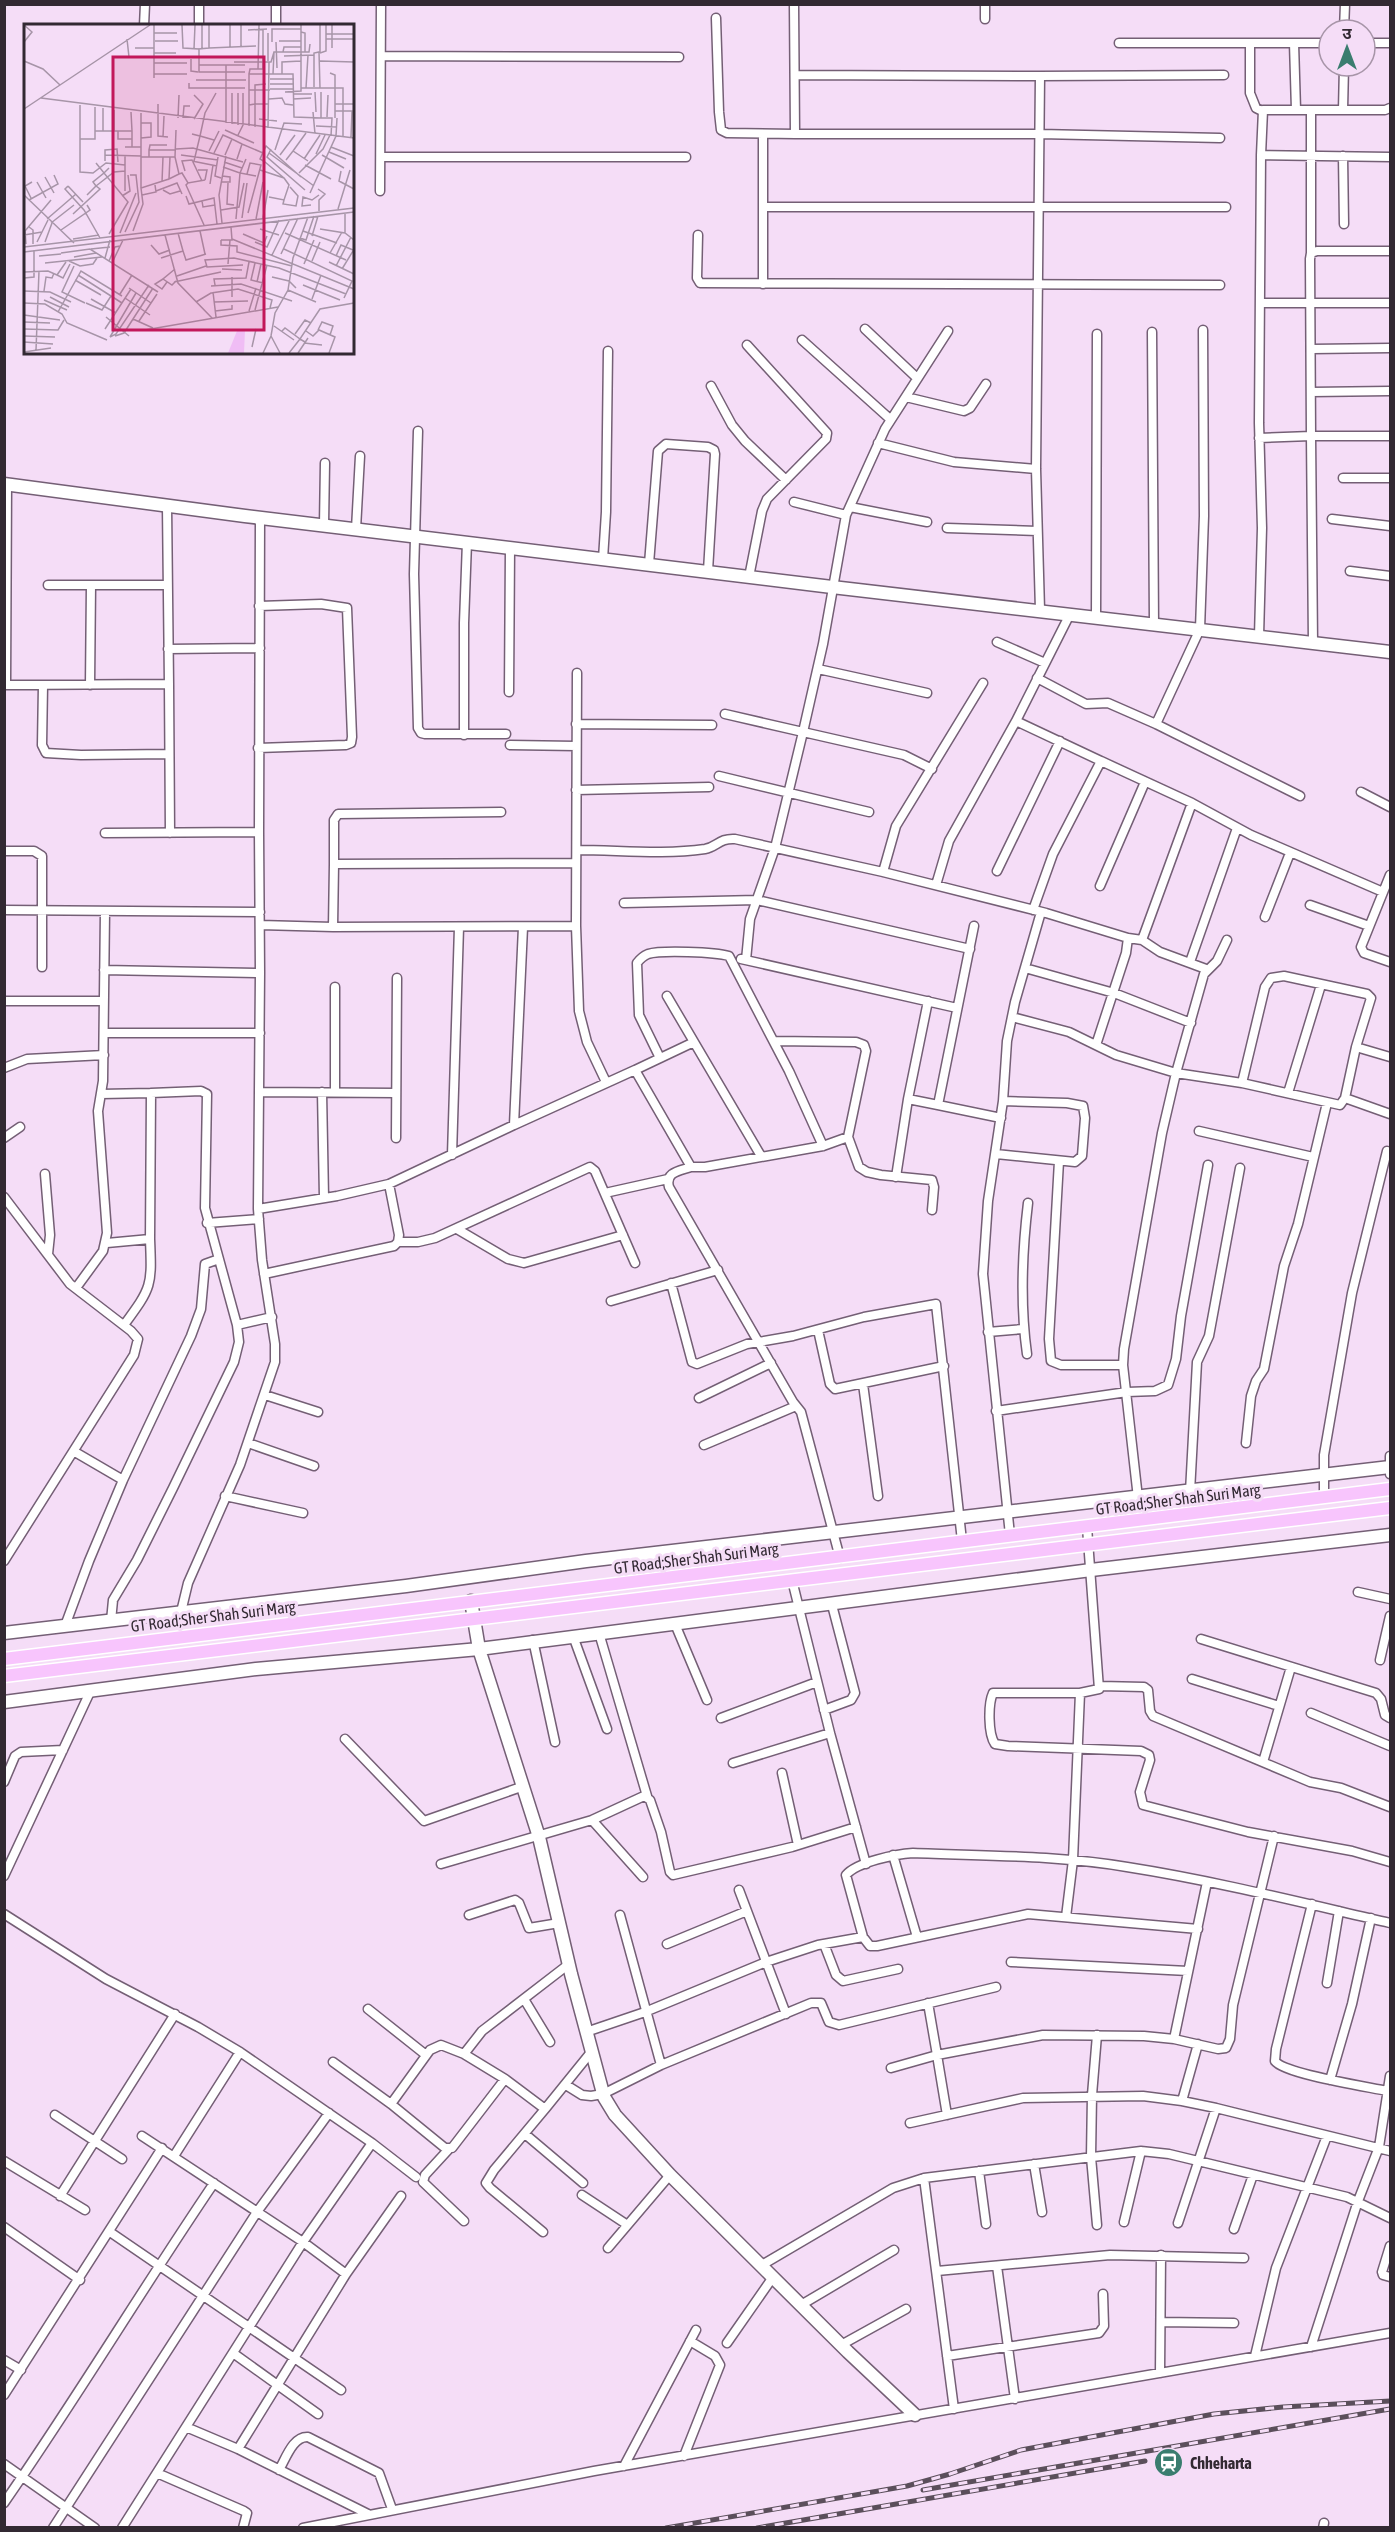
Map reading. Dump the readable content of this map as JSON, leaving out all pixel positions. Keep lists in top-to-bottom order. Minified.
{"streets":{"main road":["GT Road;Sher Shah Suri Marg"]},"places":{"station":["Chheharta"]},"north":"top"}
